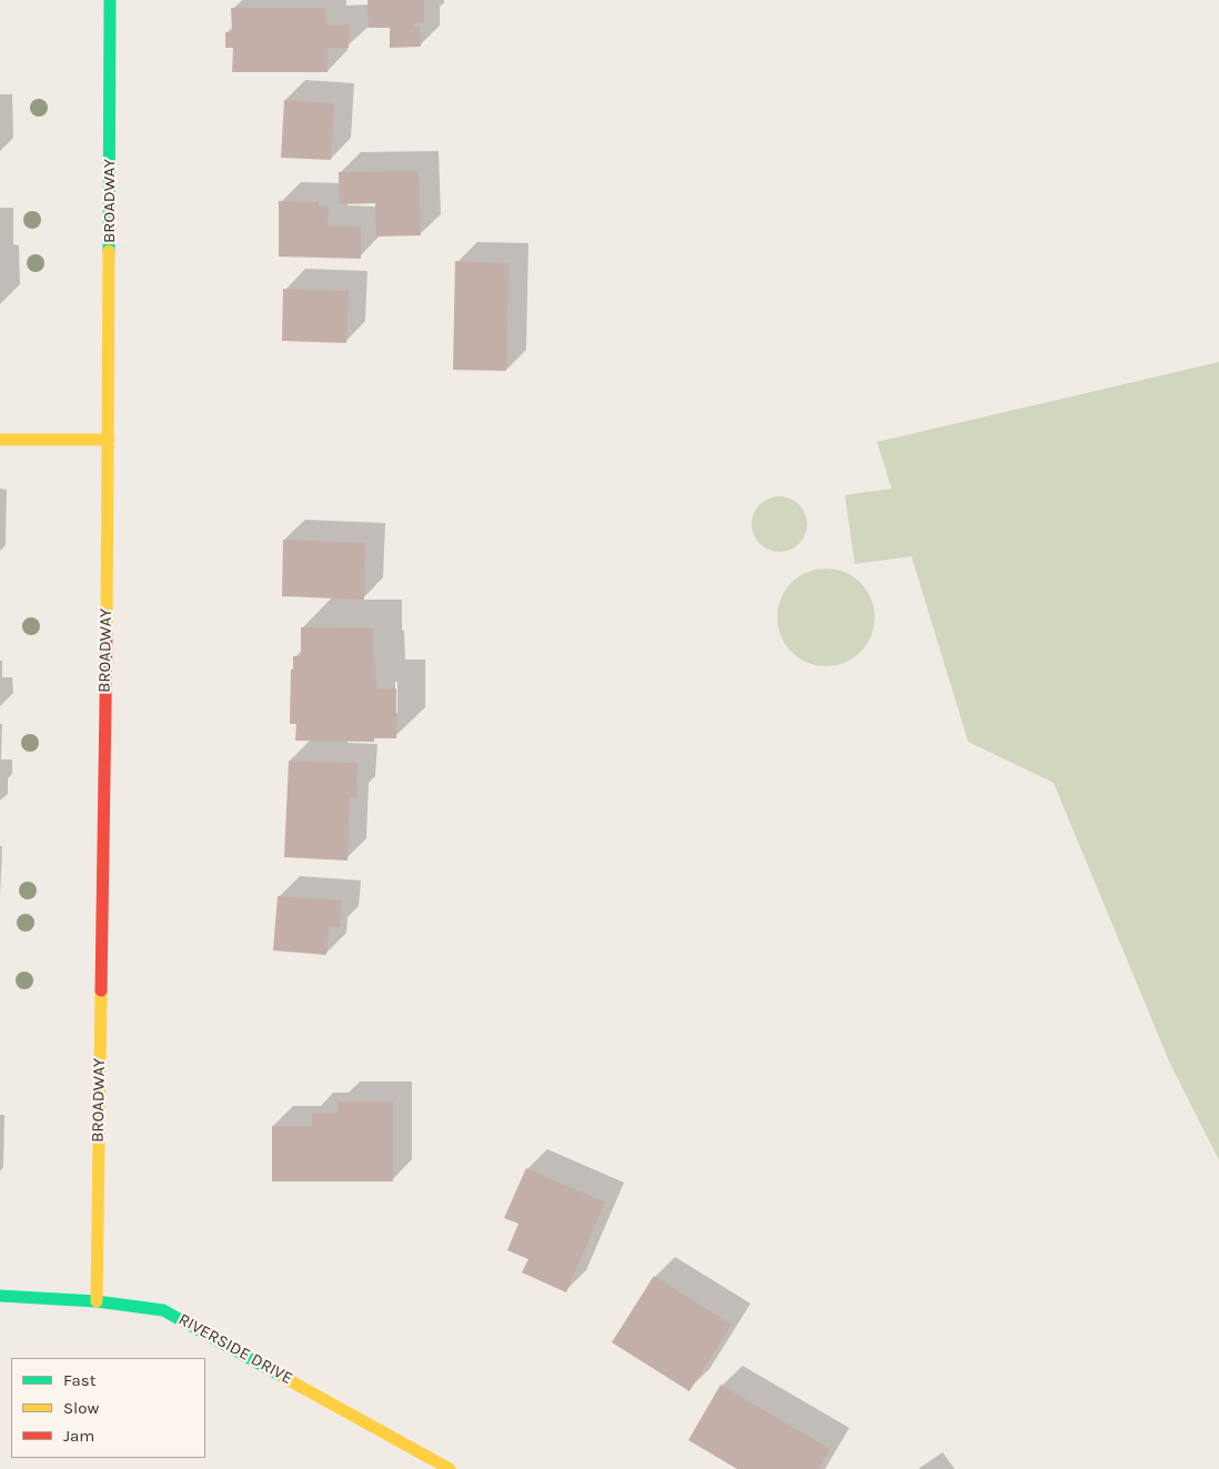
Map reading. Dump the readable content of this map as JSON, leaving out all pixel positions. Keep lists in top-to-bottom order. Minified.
{"streets":{"street":["BROADWAY","RIVERSIDE DRIVE"]},"crossings":[["BROADWAY","RIVERSIDE DRIVE"]],"legend":["Fast","Slow","Jam"]}
